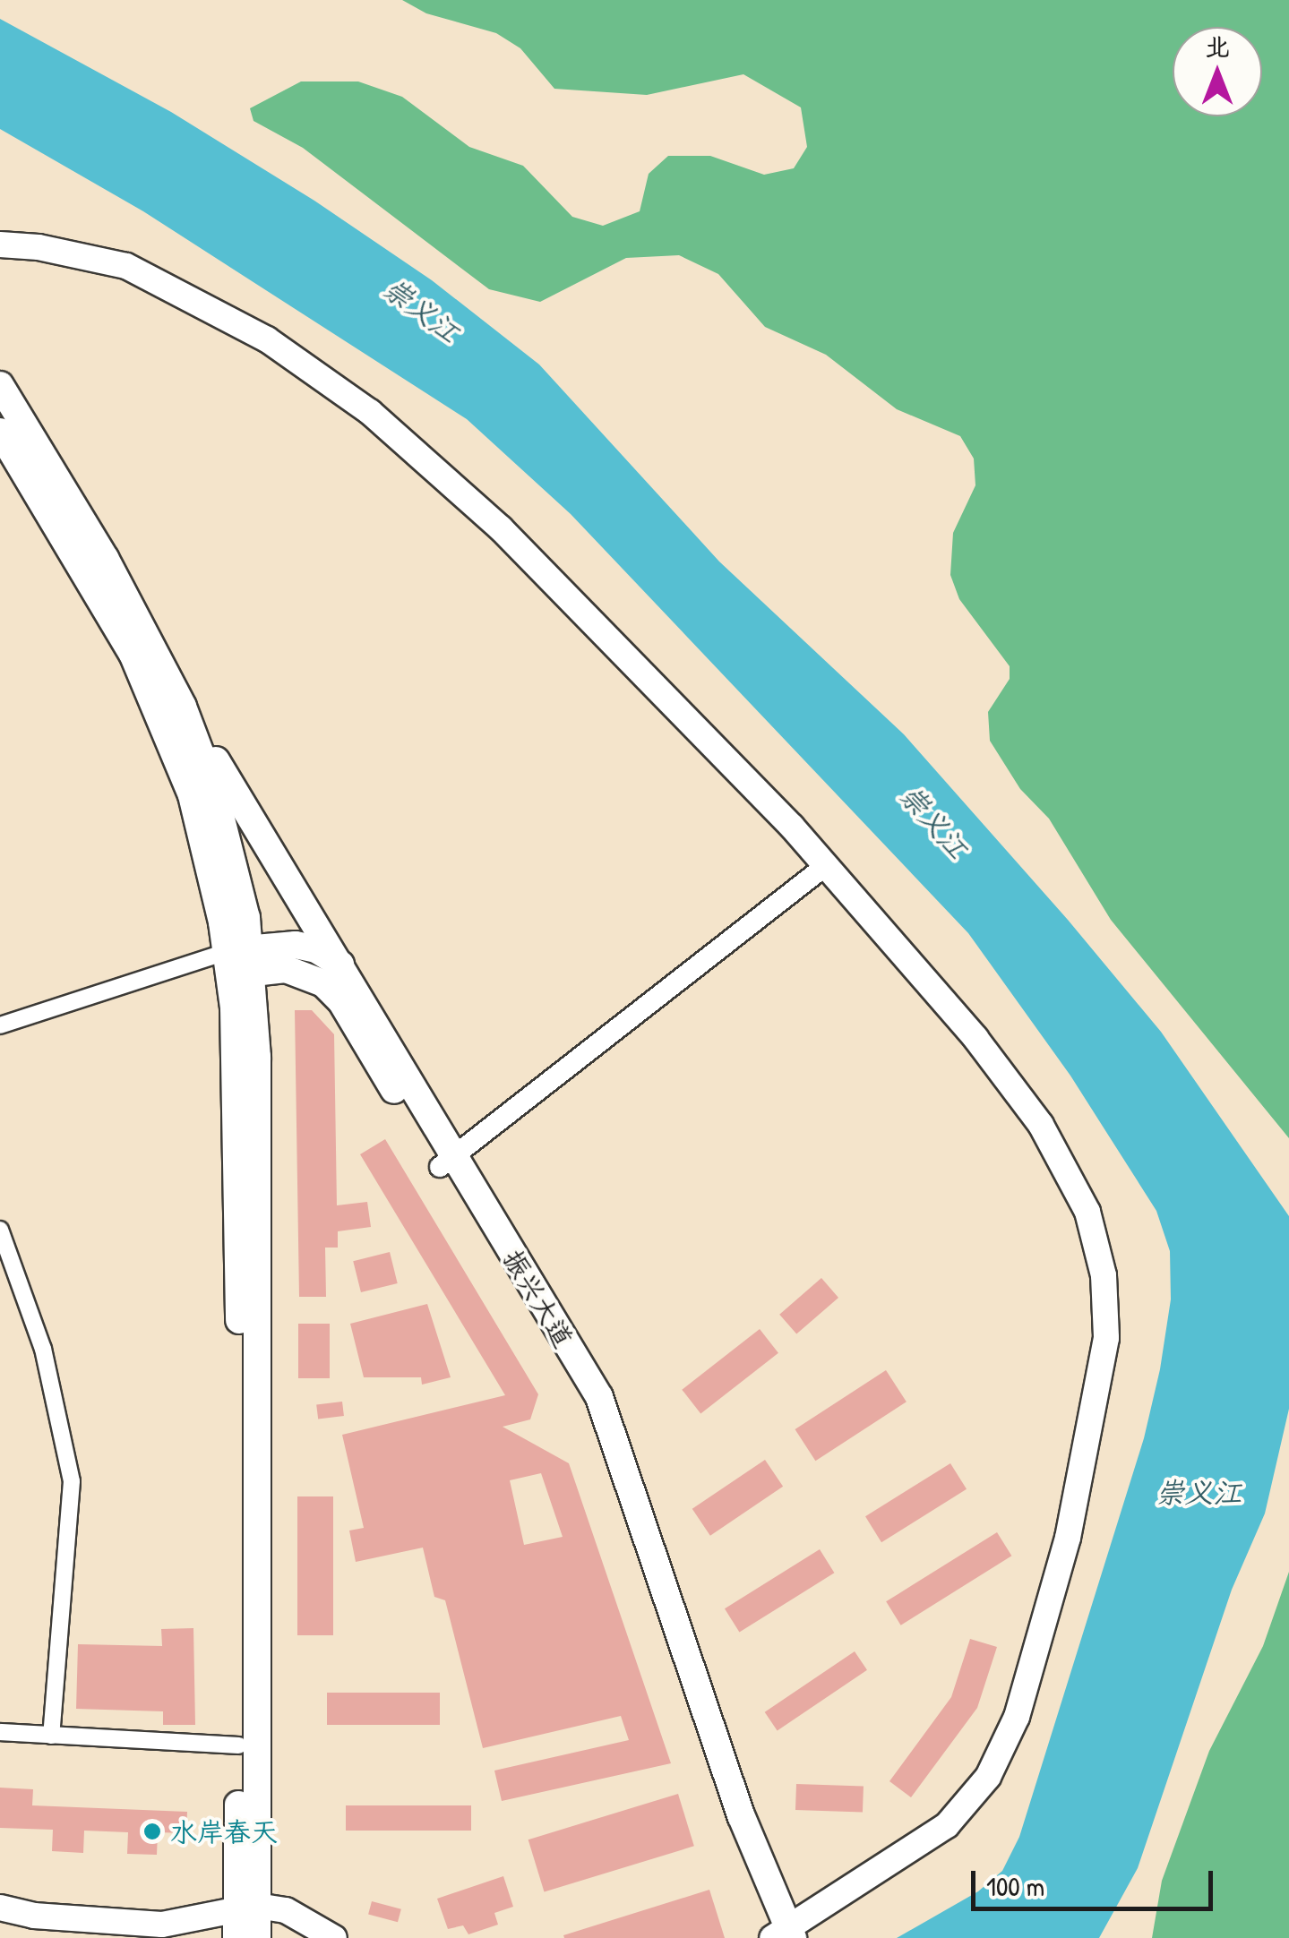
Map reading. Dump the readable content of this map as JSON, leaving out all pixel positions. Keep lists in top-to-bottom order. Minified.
{"streets":{"main road":["振兴大道"]},"water":["崇义江"],"places":["水岸春天"],"scale_bar":"100 m","north":"top"}
